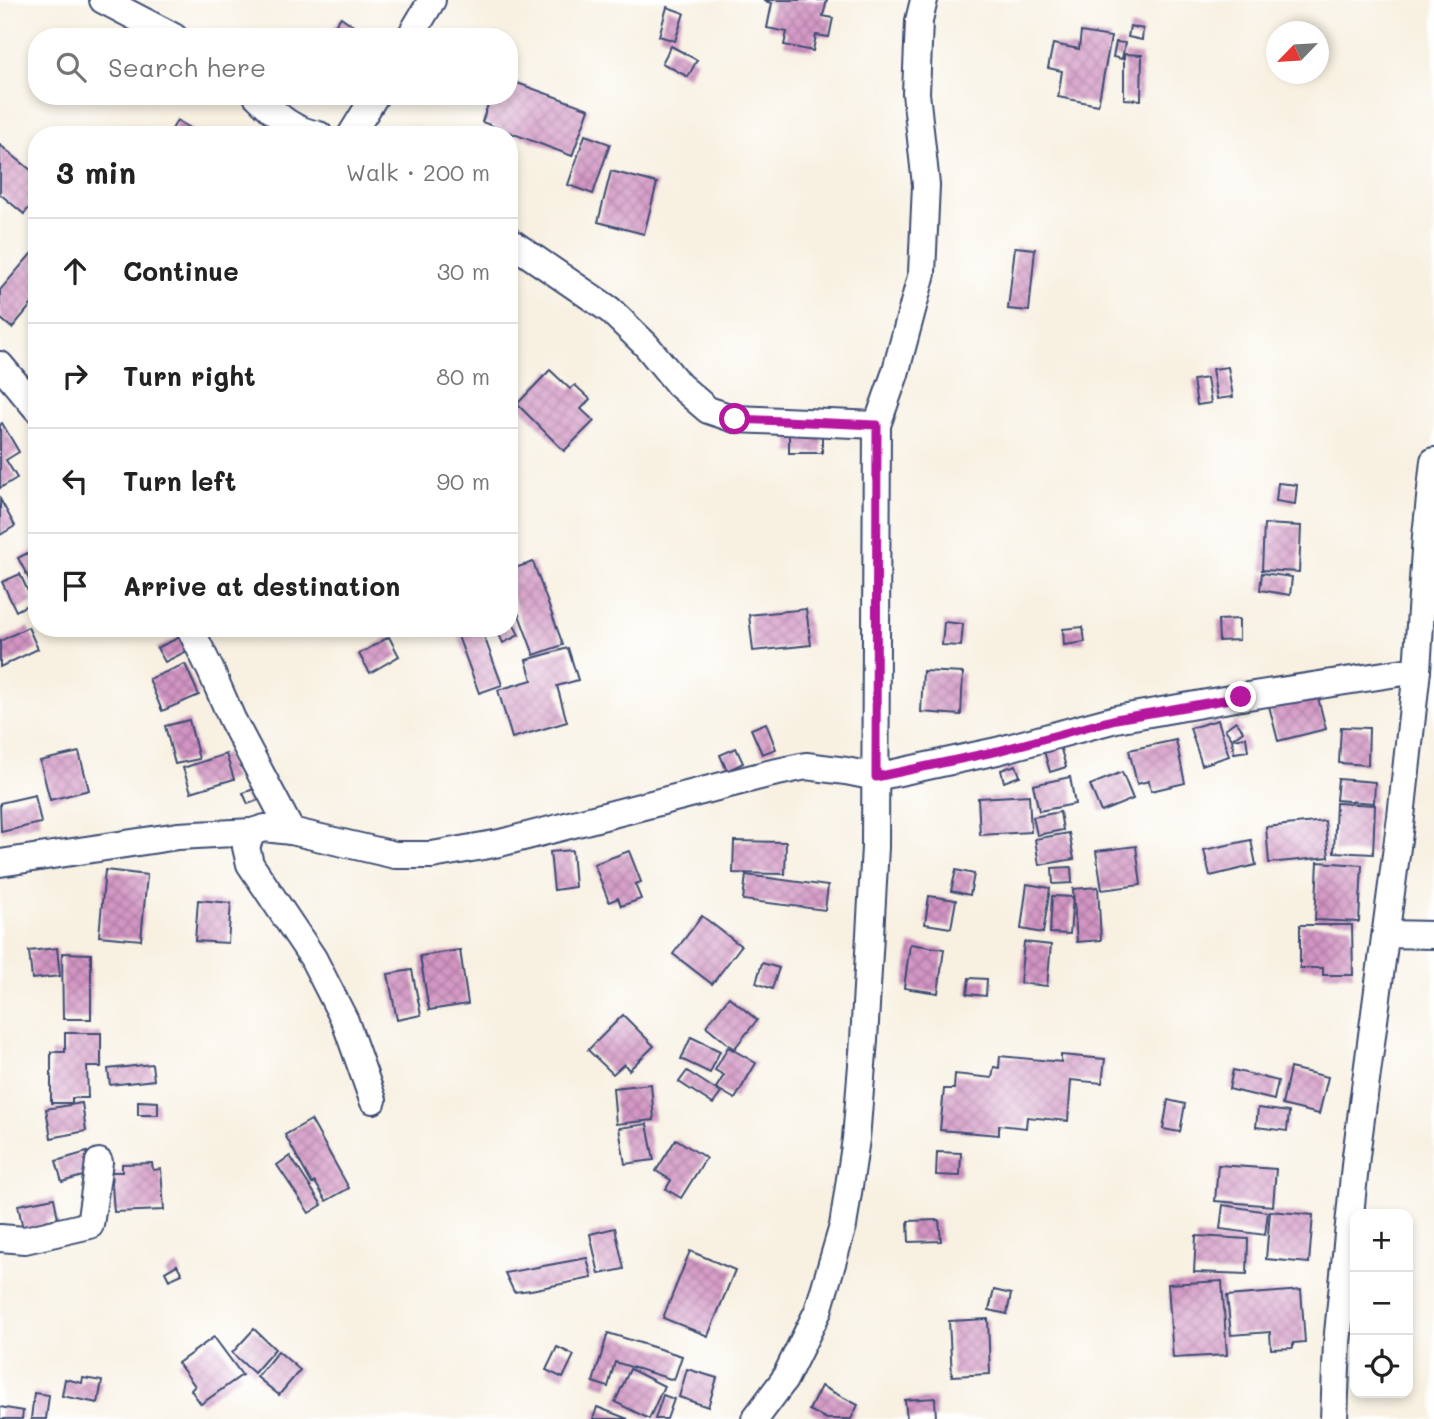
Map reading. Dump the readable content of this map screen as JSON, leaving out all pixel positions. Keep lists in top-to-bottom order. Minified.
{"north":"bottom left","page":{"search":"Search here","heading":["3 min","Walk · 200 m"],"list":[["Continue","30 m"],["Turn right","80 m"],["Turn left","90 m"],"Arrive at destination"],"map_buttons":["+","−"]}}
